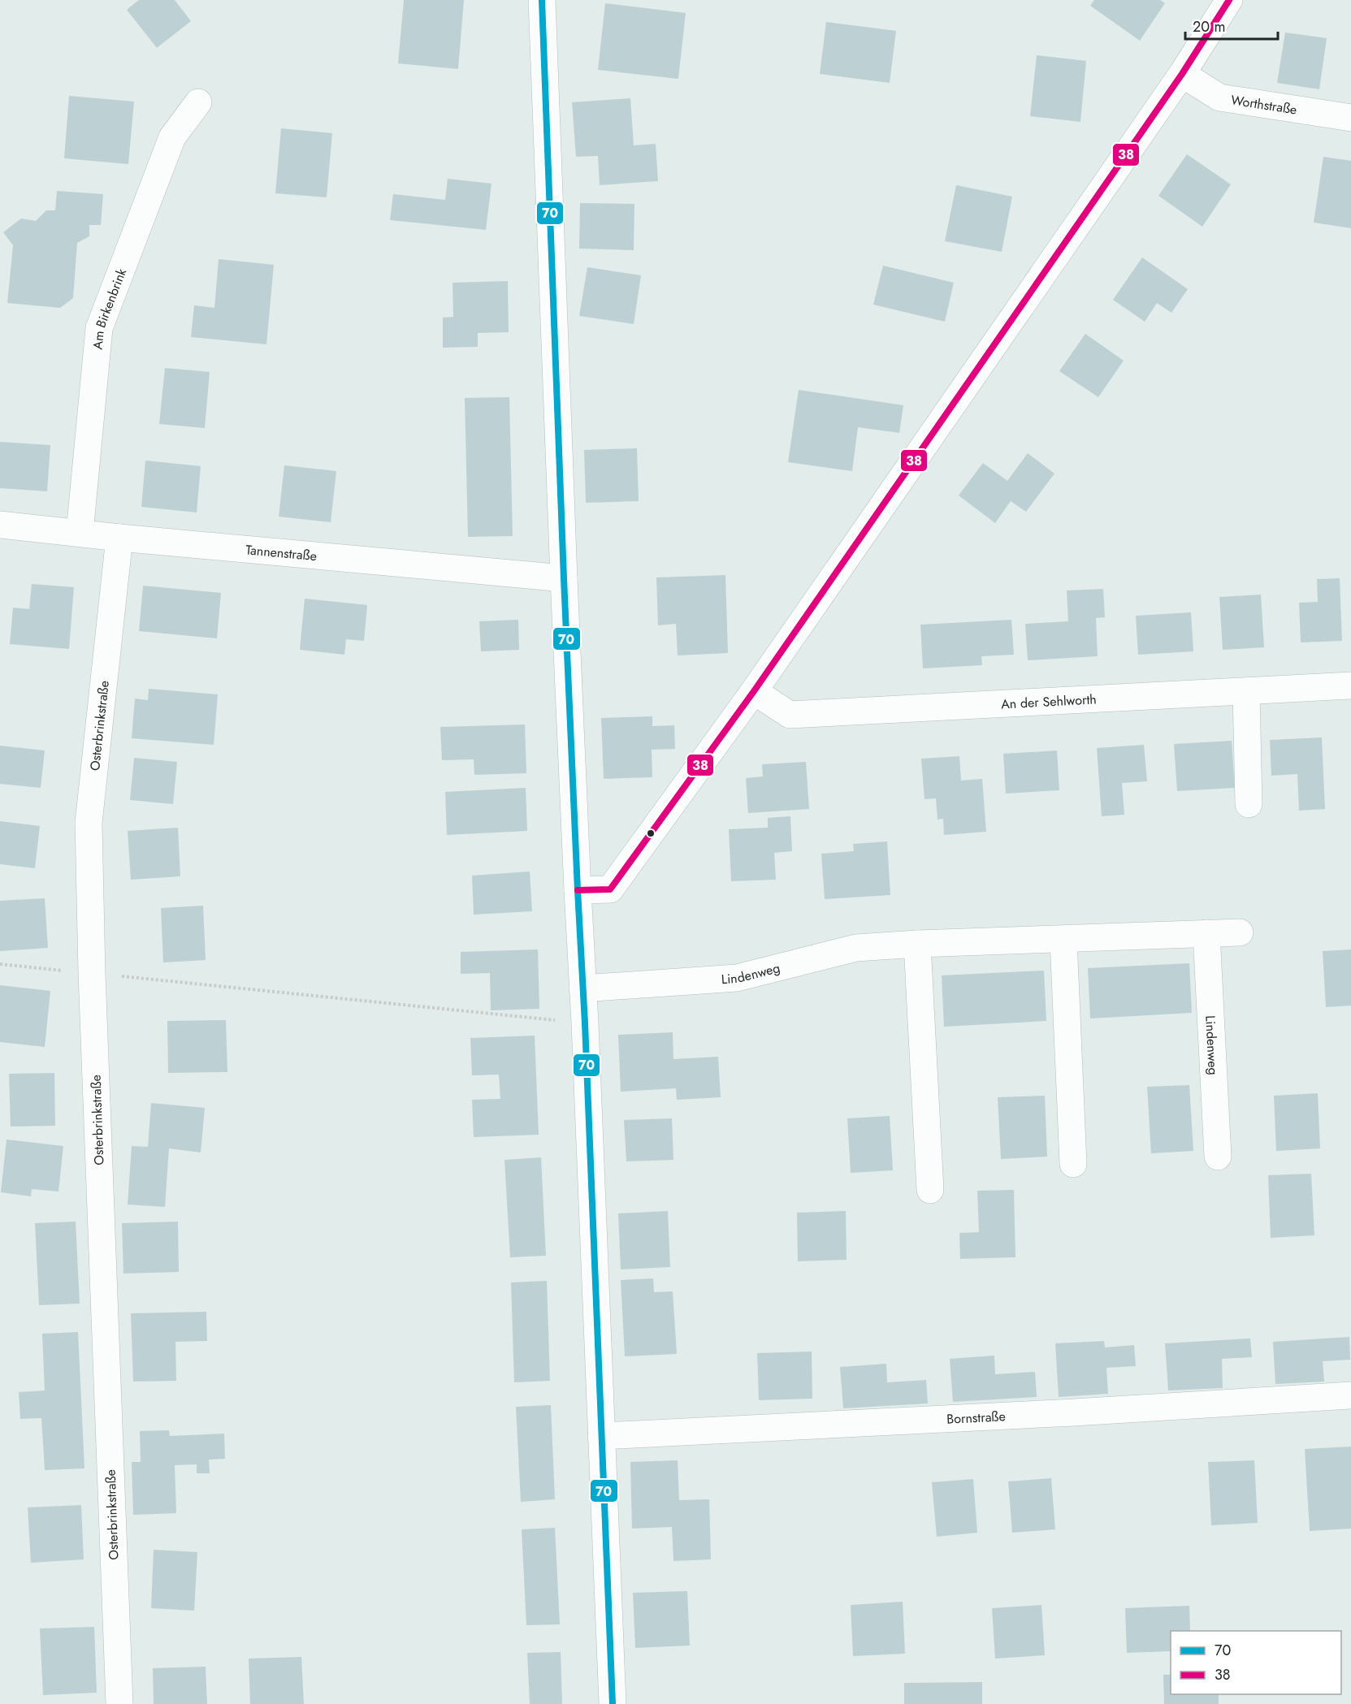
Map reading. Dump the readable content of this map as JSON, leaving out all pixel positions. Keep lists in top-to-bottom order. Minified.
{"streets":{"street":["Worthstraße","Am Birkenbrink","Tannenstraße","An der Sehlworth","Osterbrinkstraße","Lindenweg","Bornstraße"]},"crossings":[["Am Birkenbrink","Tannenstraße"],["Tannenstraße","Osterbrinkstraße"]],"lines":["transit line 70","transit line 38"],"legend":["70","38"],"scale_bar":"20 m"}
